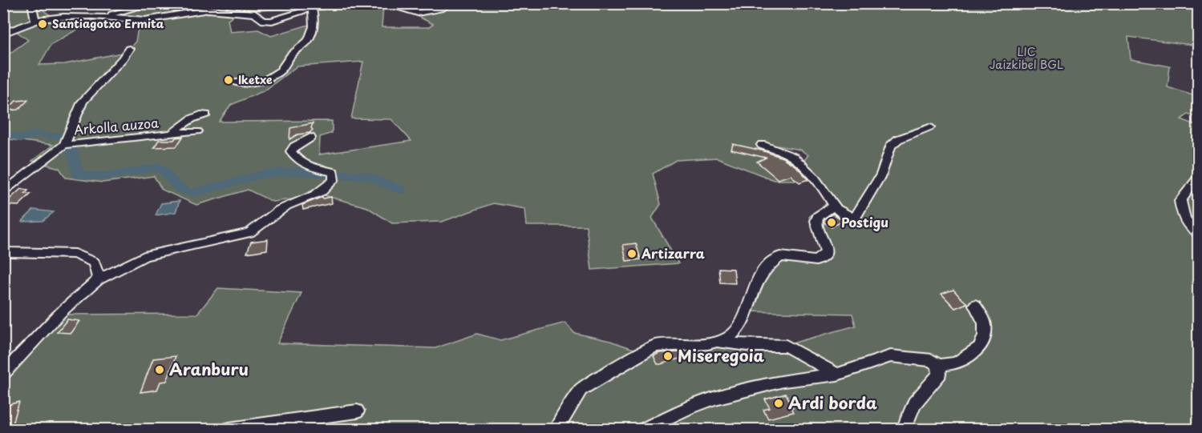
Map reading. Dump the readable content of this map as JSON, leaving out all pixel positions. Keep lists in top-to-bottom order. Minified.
{"streets":{"street":["Arkolla auzoa"]},"parks":["LIC Jaizkibel BGL"],"places":["Santiagotxo Ermita","Iketxe","Postigu","Artizarra","Miseregoia","Aranburu","Ardi borda"]}
